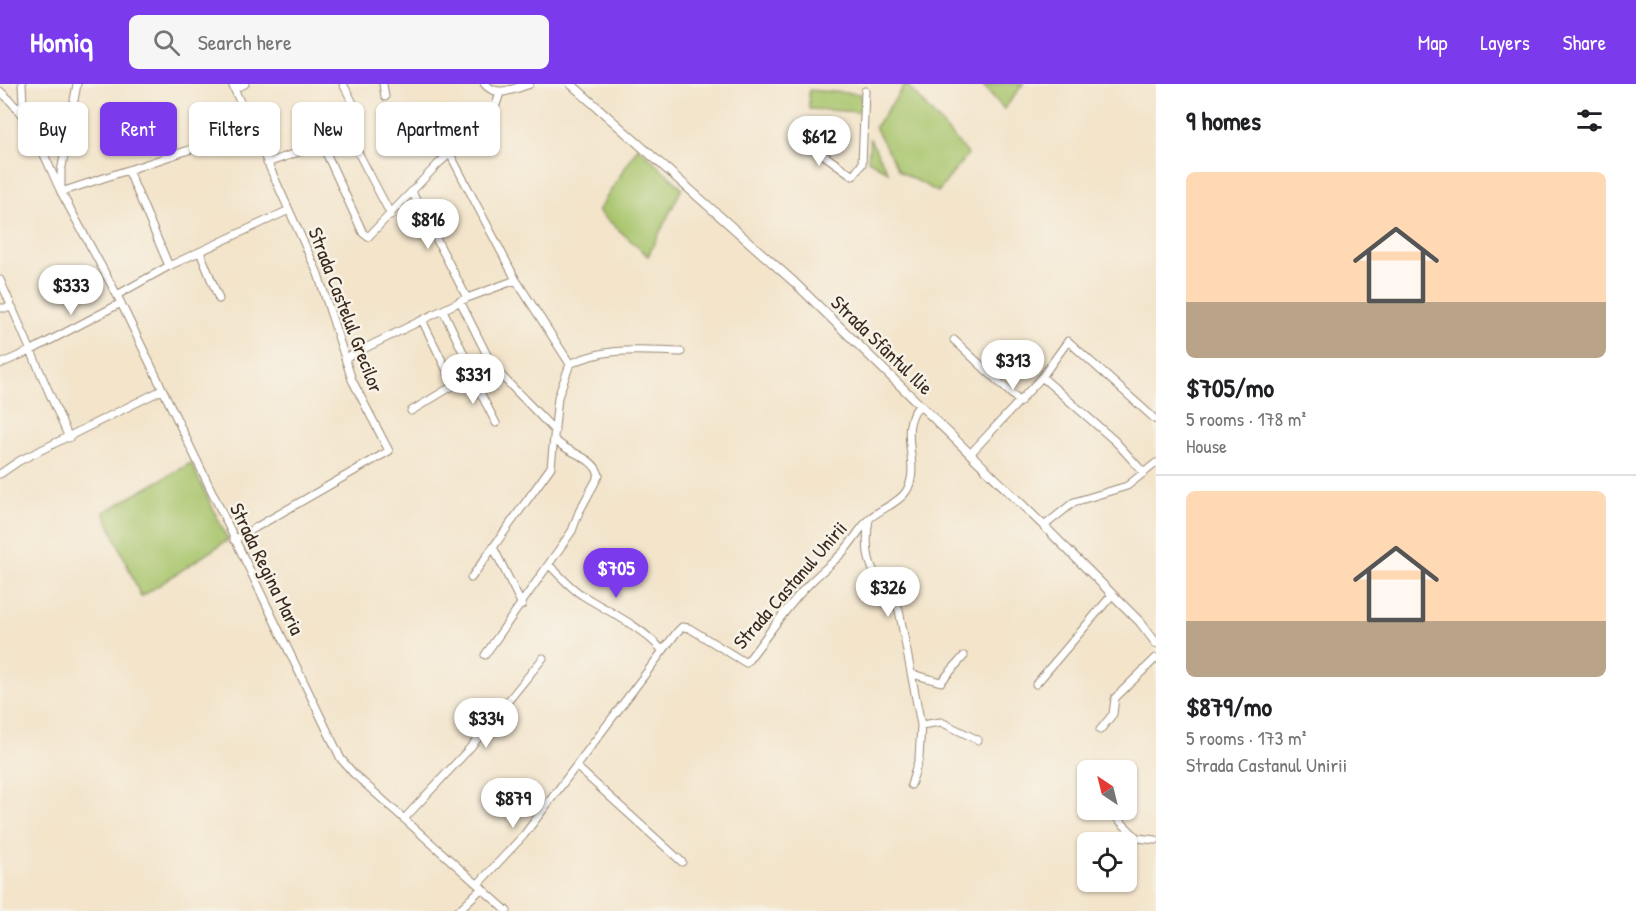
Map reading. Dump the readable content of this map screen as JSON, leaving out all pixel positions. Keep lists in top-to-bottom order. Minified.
{"streets":{"street":["Strada Castelul Grecilor","Strada Sfântul Ilie","Strada Regina Maria","Strada Castanul Unirii"]},"crossings":[["Strada Castelul Grecilor","Strada Regina Maria"],["Strada Sfântul Ilie","Strada Castanul Unirii"],["Strada Regina Maria","Strada Castanul Unirii"]],"north":"top left","page":{"header":"Homiq","search":"Search here","nav":["Map","Layers","Share"],"heading":"9 homes","chip":["Buy","Rent","Filters","New","Apartment"],"price":["$612","$816","$333","$313","$331","$705","$326","$334","$879"],"list":[{"name":"$705/mo","note":"5 rooms · 178 m² · House"},{"name":"$879/mo","note":"5 rooms · 173 m² · Strada Castanul Unirii"}]}}
